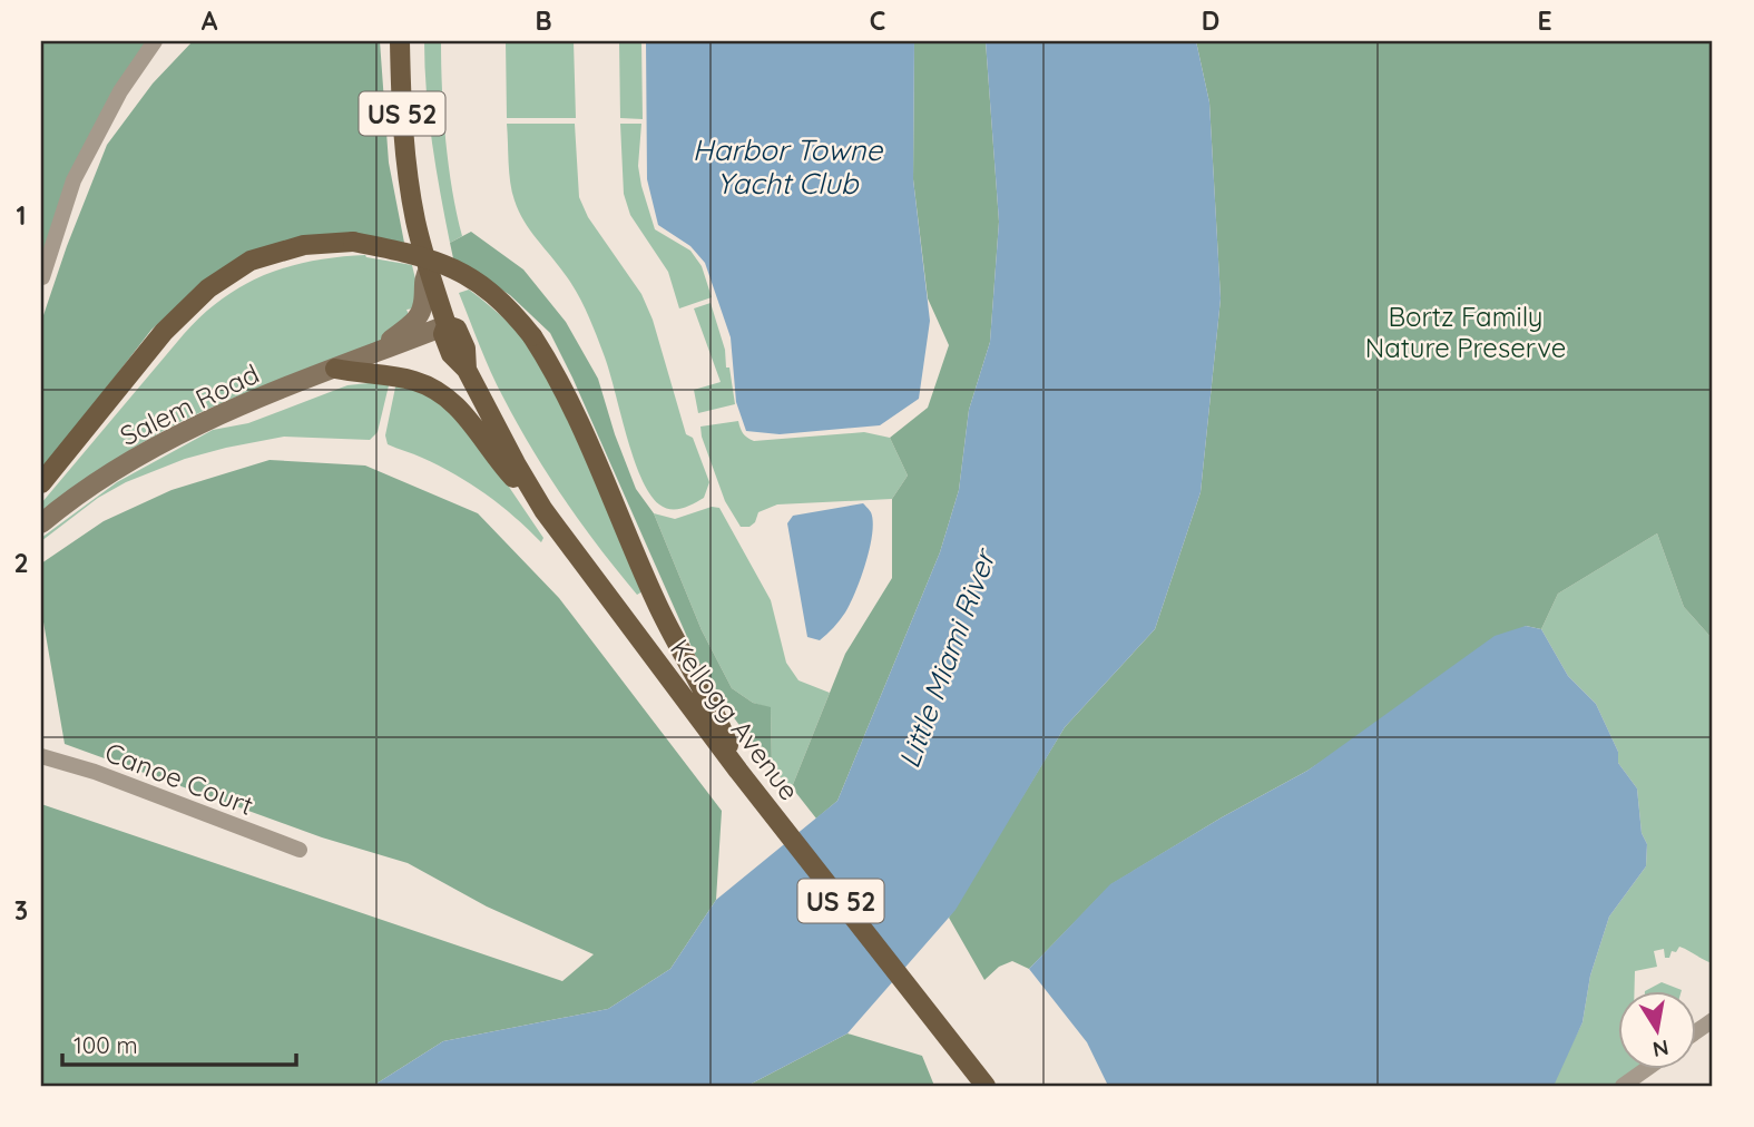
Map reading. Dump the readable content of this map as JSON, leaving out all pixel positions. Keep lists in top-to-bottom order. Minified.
{"streets":{"main road":["US 52","Kellogg Avenue"],"street":["Salem Road","Canoe Court"]},"crossings":[["Salem Road","Kellogg Avenue"]],"water":["Harbor Towne Yacht Club","Little Miami River"],"parks":["Bortz Family Nature Preserve"],"scale_bar":"100 m","north":"bottom","grid":{"columns":["A","B","C","D","E"],"rows":["1","2","3"]}}
